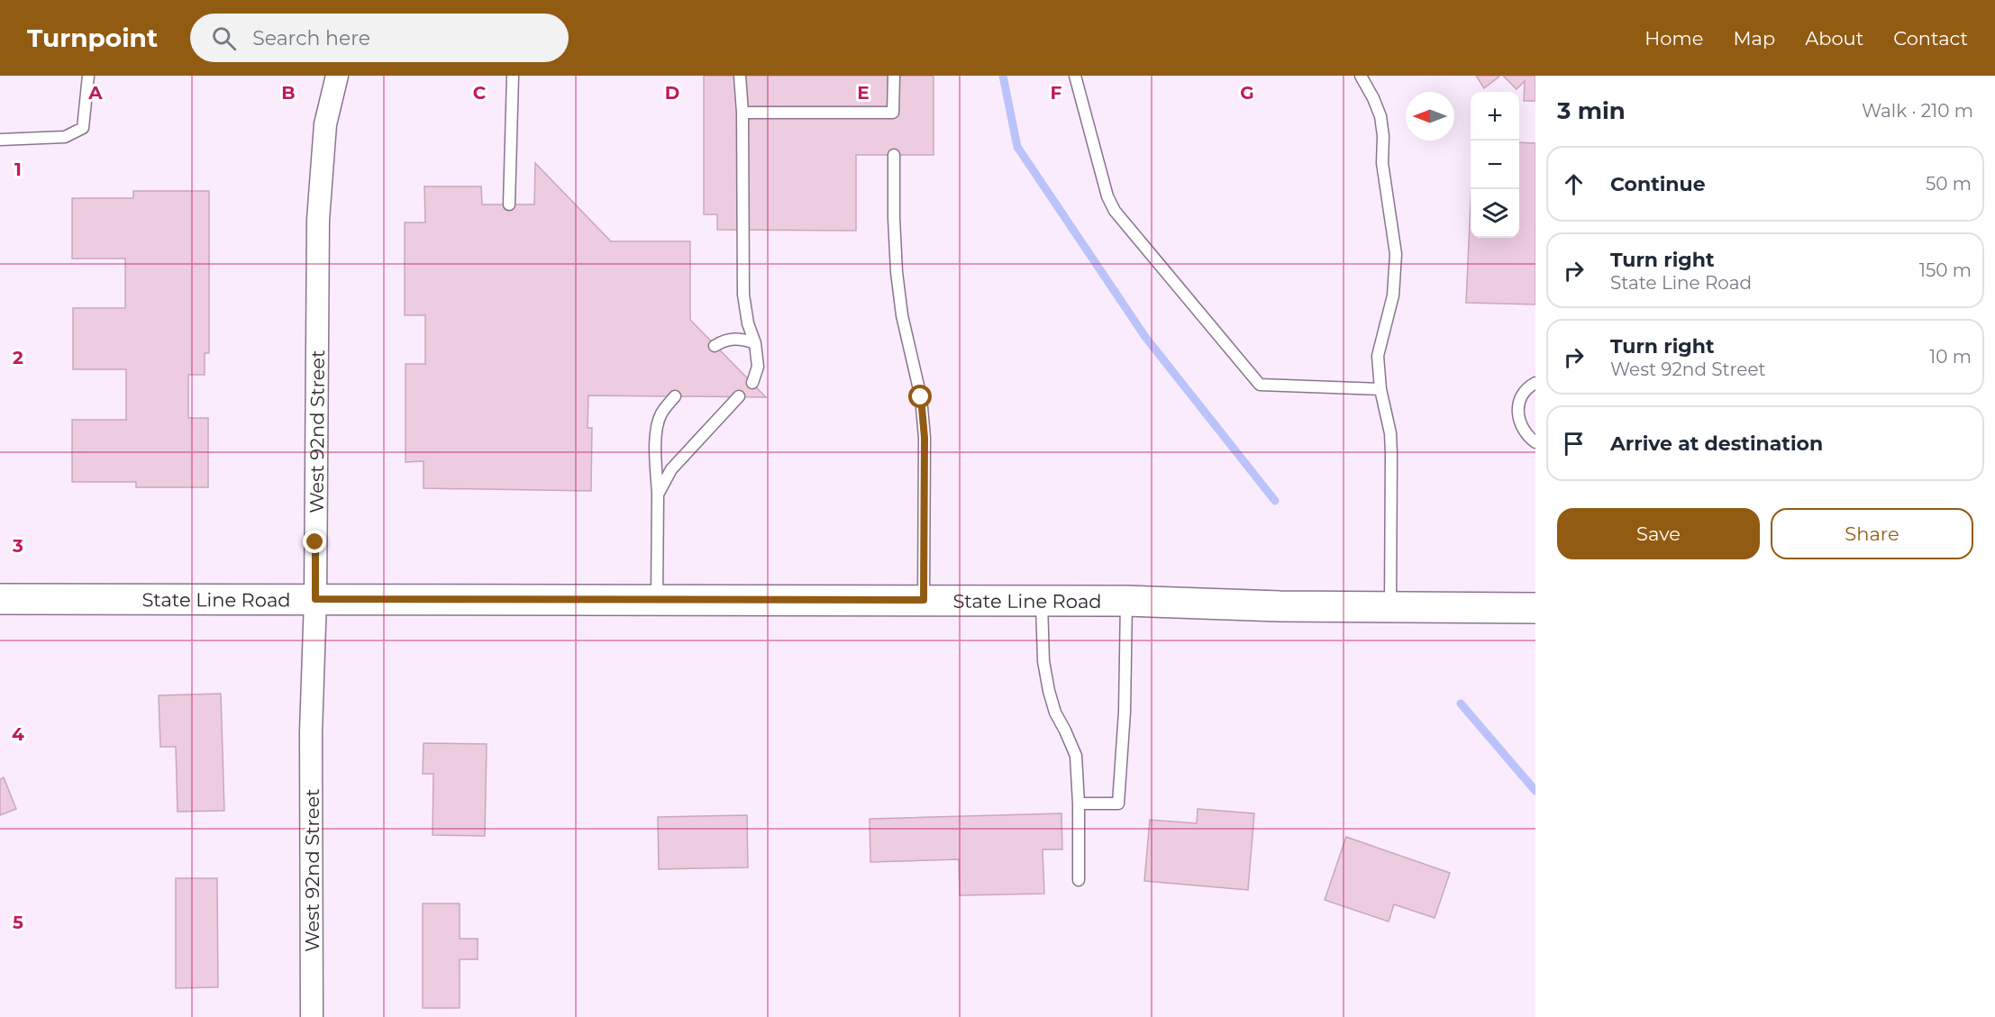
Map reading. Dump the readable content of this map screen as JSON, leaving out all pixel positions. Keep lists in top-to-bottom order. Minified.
{"streets":{"main road":["State Line Road"],"street":["West 92nd Street"]},"crossings":[["West 92nd Street","State Line Road"]],"north":"left","page":{"header":"Turnpoint","search":"Search here","nav":["Home","Map","About","Contact"],"heading":["3 min","Walk · 210 m"],"map_buttons":["+","−"],"list":[["Continue","50 m"],["Turn right","State Line Road","150 m"],["Turn right","West 92nd Street","10 m"],"Arrive at destination"],"buttons":["Save","Share"]},"grid":{"columns":["A","B","C","D","E","F","G"],"rows":["1","2","3","4","5"]}}
